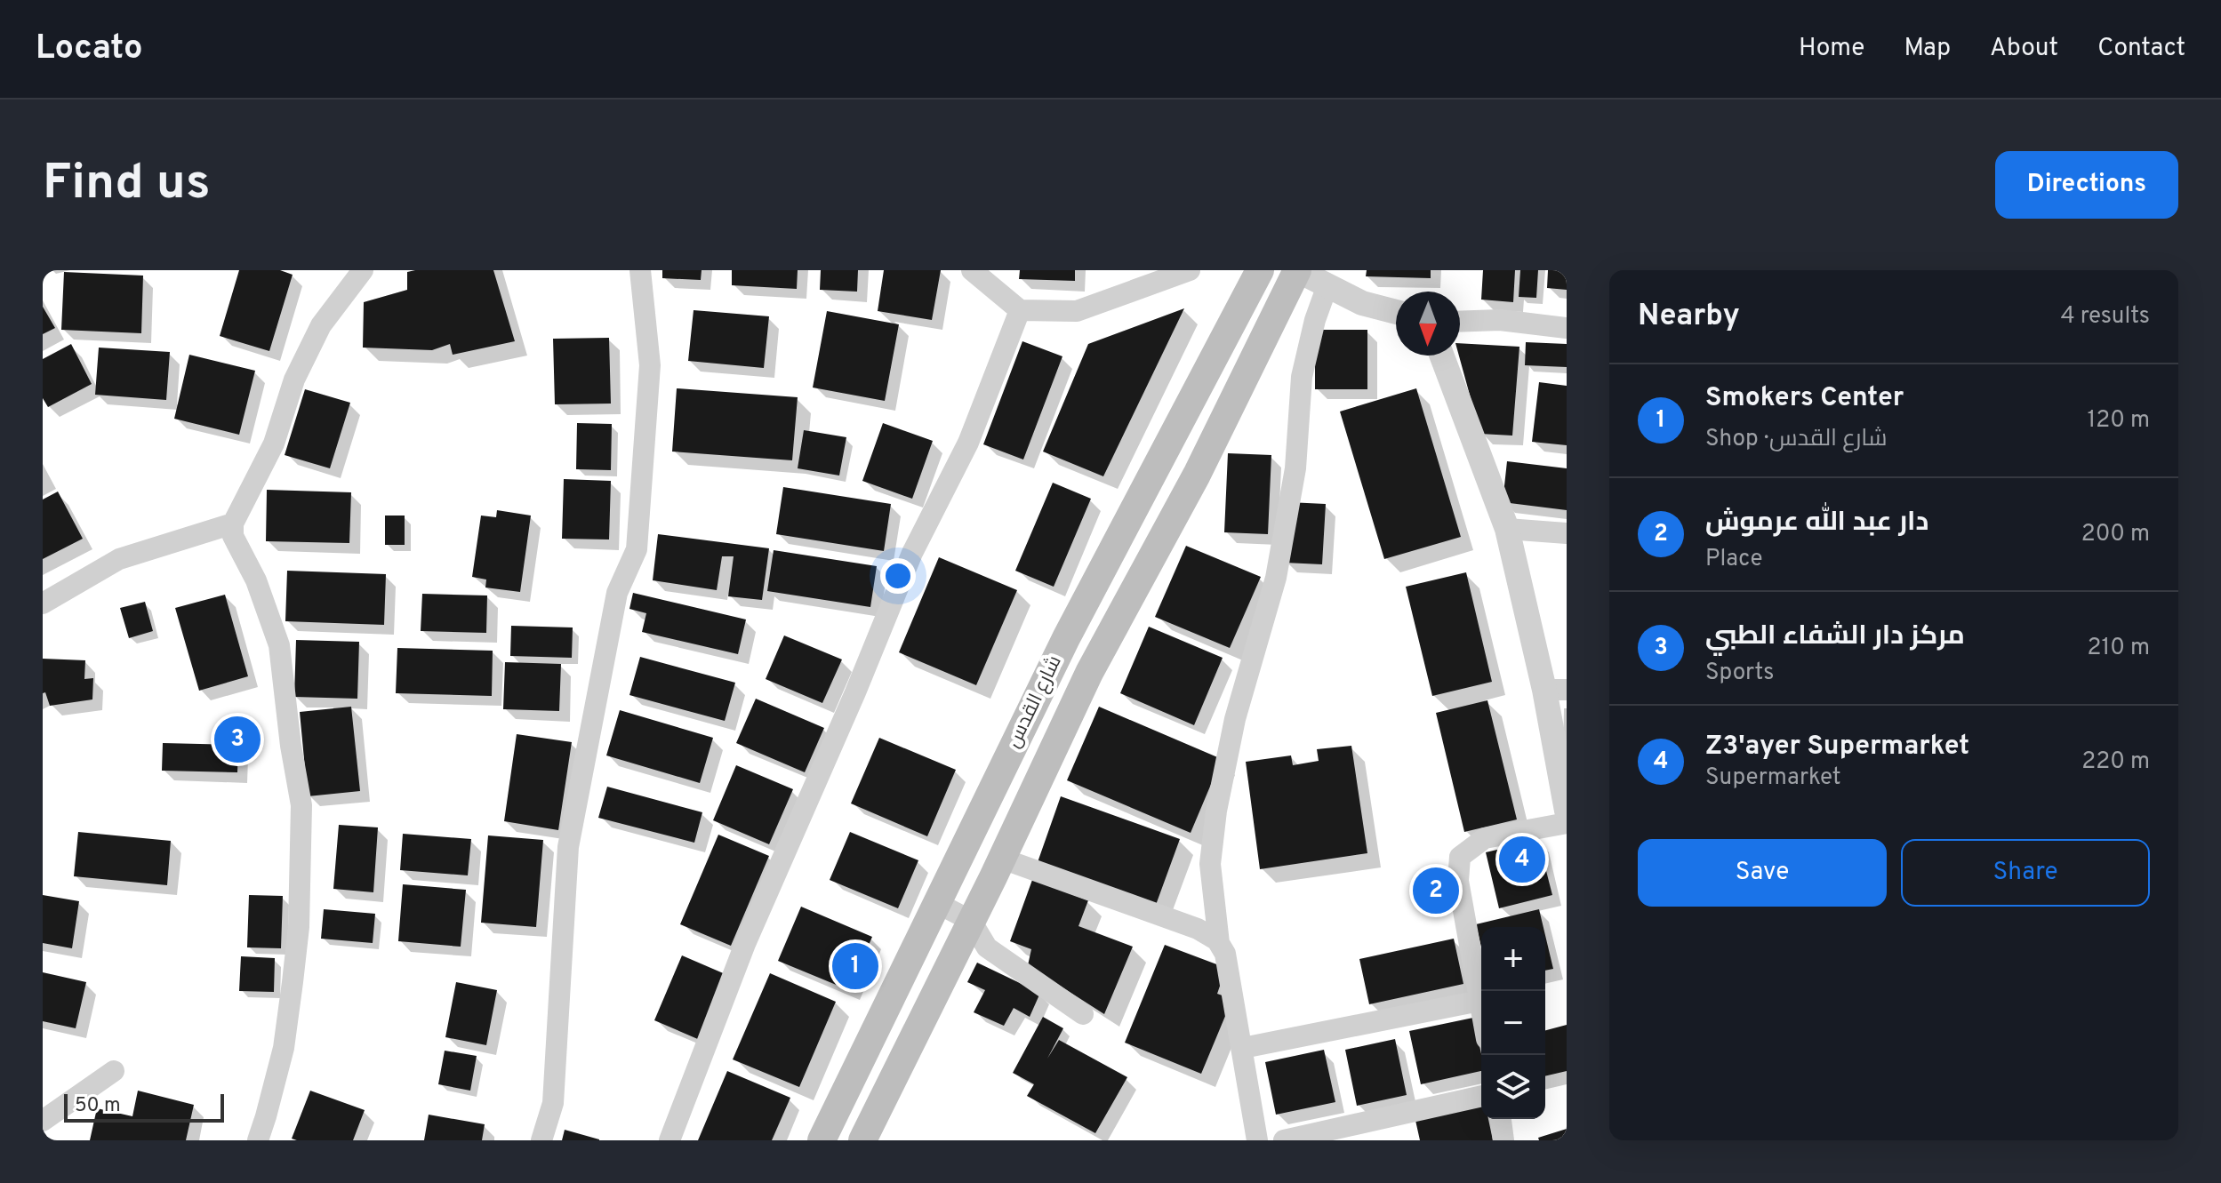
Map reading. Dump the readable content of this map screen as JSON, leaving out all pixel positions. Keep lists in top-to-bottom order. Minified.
{"streets":{"main road":["شارع القدس"]},"scale_bar":"50 m","north":"bottom","page":{"header":"Locato","nav":["Home","Map","About","Contact"],"buttons":["Directions",["Save","Share"]],"title":"Find us","heading":["Nearby","4 results"],"list":[{"mark":"1","name":"Smokers Center","note":"Shop · شارع القدس","value":"120 m"},{"mark":"2","name":"دار عبد الله عرموش","note":"Place","value":"200 m"},{"mark":"3","name":"مركز دار الشفاء الطبي","note":"Sports","value":"210 m"},{"mark":"4","name":"Z3'ayer Supermarket","note":"Supermarket","value":"220 m"}],"pins":["3","4","2","1"],"map_buttons":["+","−"],"scale":"50 m"}}
